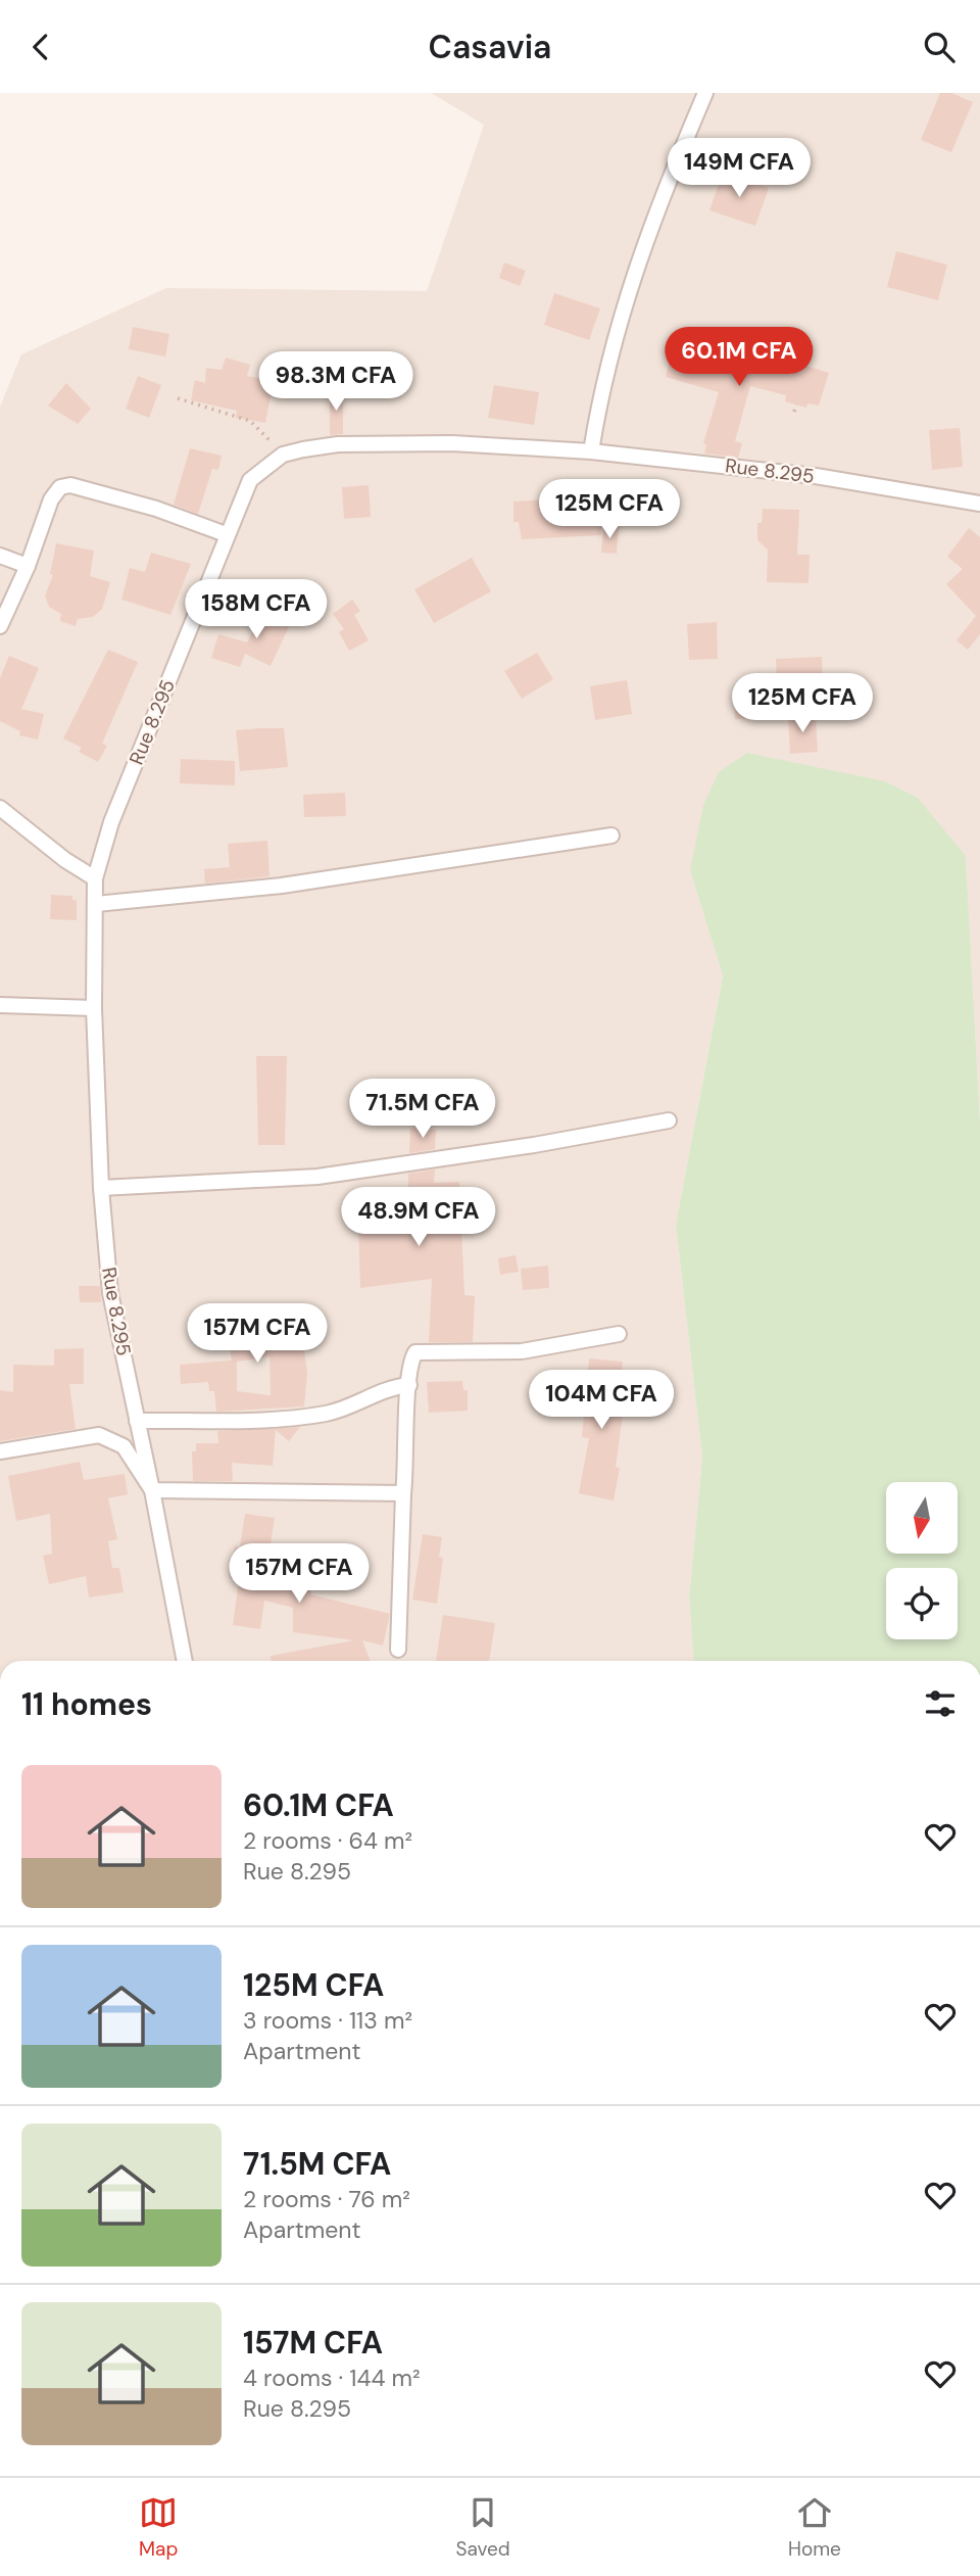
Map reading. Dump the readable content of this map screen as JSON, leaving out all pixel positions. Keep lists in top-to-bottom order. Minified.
{"streets":{"street":["Rue 8.295"]},"north":"bottom","page":{"header":"Casavia","price":["149M CFA","60.1M CFA","98.3M CFA","125M CFA","158M CFA","125M CFA","71.5M CFA","48.9M CFA","157M CFA","104M CFA","157M CFA"],"heading":"11 homes","list":[{"name":"60.1M CFA","note":"2 rooms · 64 m² · Rue 8.295"},{"name":"125M CFA","note":"3 rooms · 113 m² · Apartment"},{"name":"71.5M CFA","note":"2 rooms · 76 m² · Apartment"},{"name":"157M CFA","note":"4 rooms · 144 m² · Rue 8.295"}],"tabs":["Map","Saved","Home"]}}
